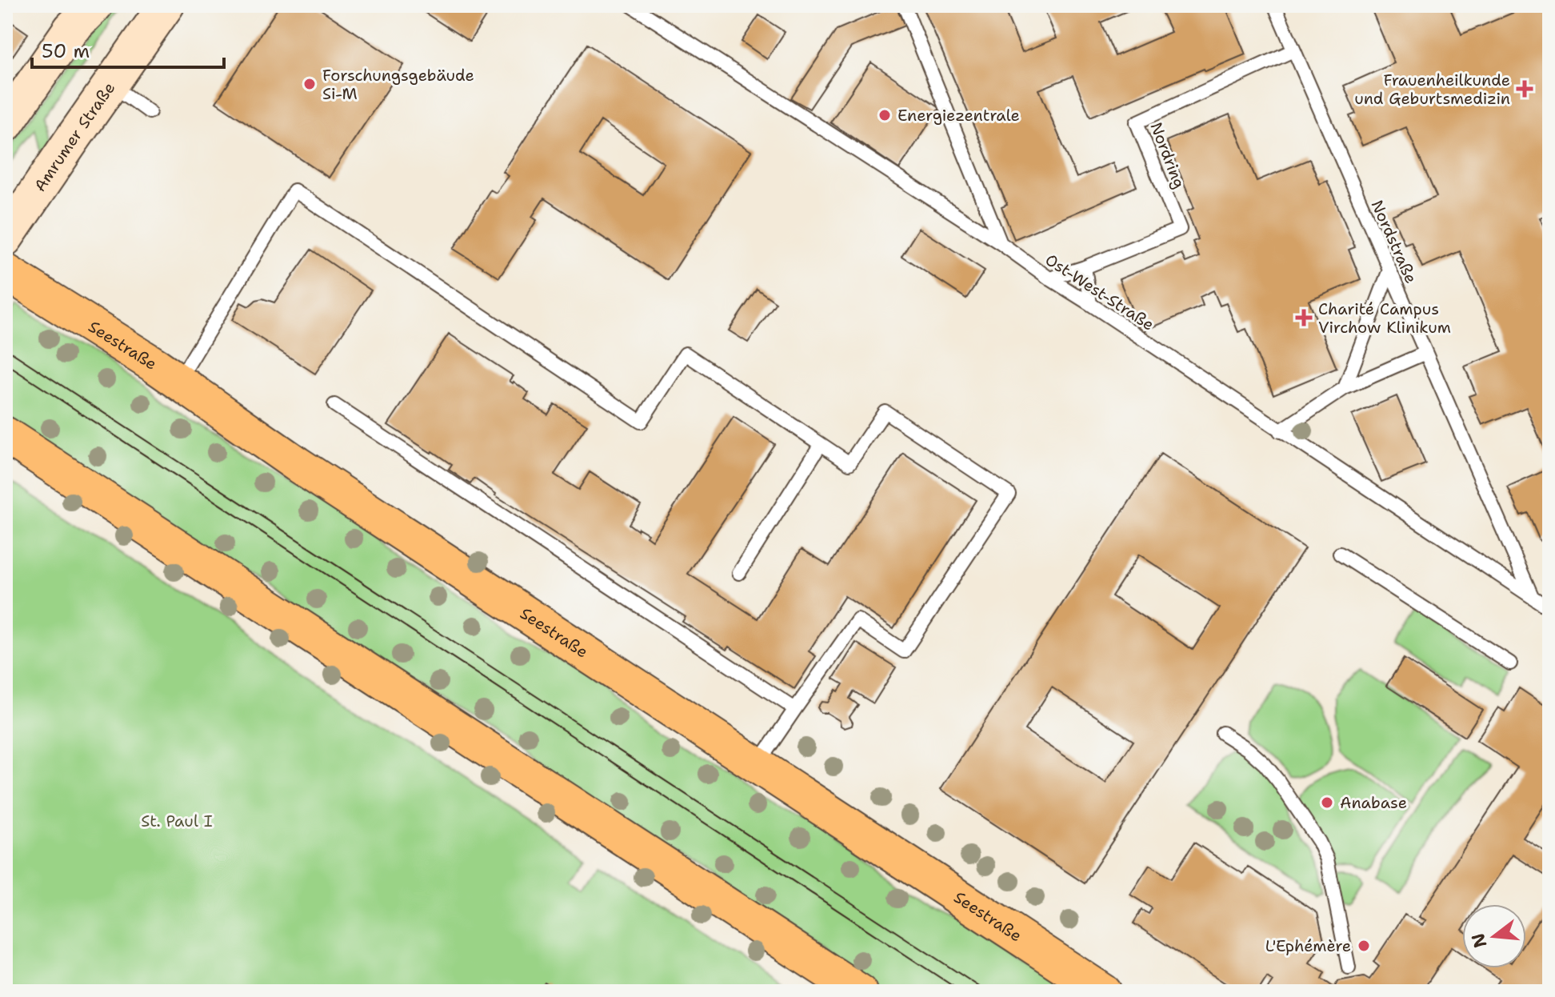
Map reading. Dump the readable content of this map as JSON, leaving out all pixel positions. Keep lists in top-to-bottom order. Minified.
{"streets":{"main road":["Amrumer Straße","Seestraße"],"lane":["Nordring","Nordstraße","Ost-West-Straße"]},"crossings":[["Nordring","Nordstraße"],["Nordstraße","Ost-West-Straße"]],"parks":["St. Paul I"],"places":{"other":["Forschungsgebäude Si-M","Energiezentrale","Anabase","L'Ephémère"],"health":["Frauenheilkunde und Geburtsmedizin","Charité Campus Virchow Klinikum"]},"scale_bar":"50 m","north":"left"}
